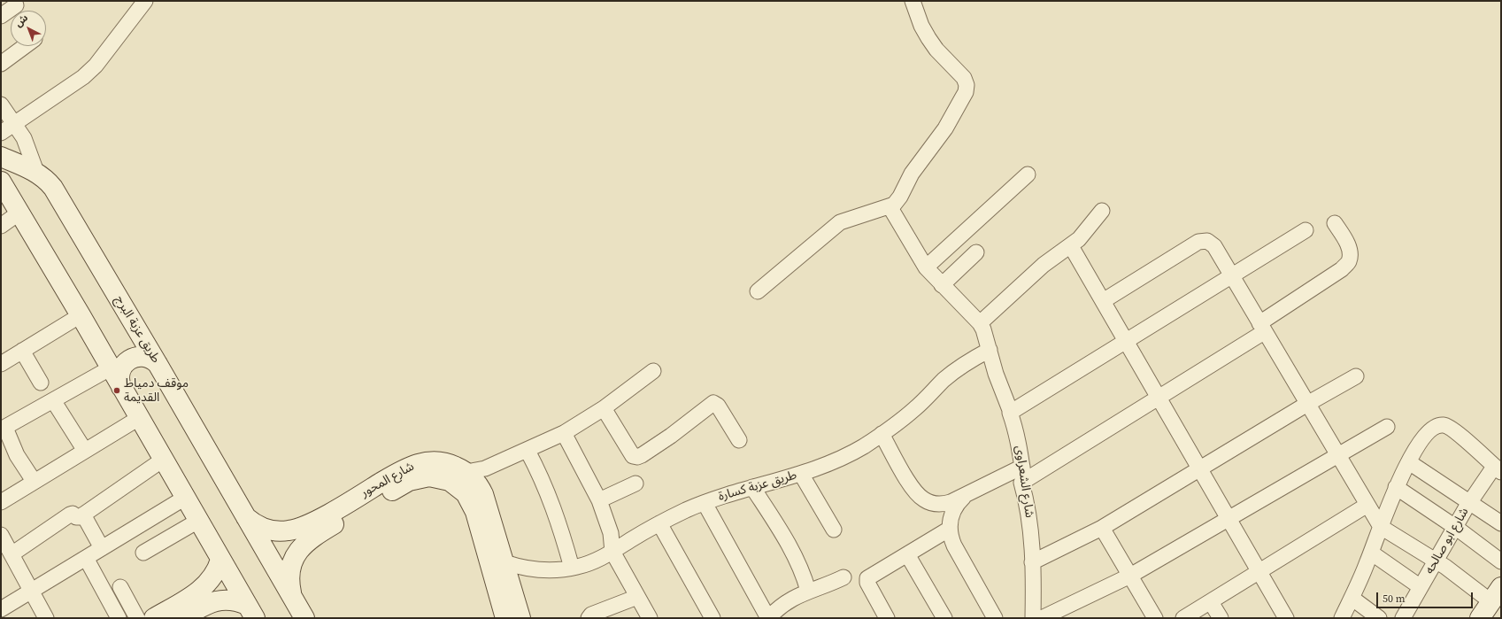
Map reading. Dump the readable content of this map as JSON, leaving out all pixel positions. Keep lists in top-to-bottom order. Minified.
{"streets":{"street":["طريق عزبة البرج","شارع المحور","شارع الشعراوى","طريق عزبة كسارة","شارع ابو صالحه"]},"crossings":[["طريق عزبة البرج","شارع المحور"],["شارع المحور","طريق عزبة كسارة"],["شارع الشعراوى","طريق عزبة كسارة"]],"places":["موقف دمياط القديمة"],"scale_bar":"50 m","north":"top left"}
